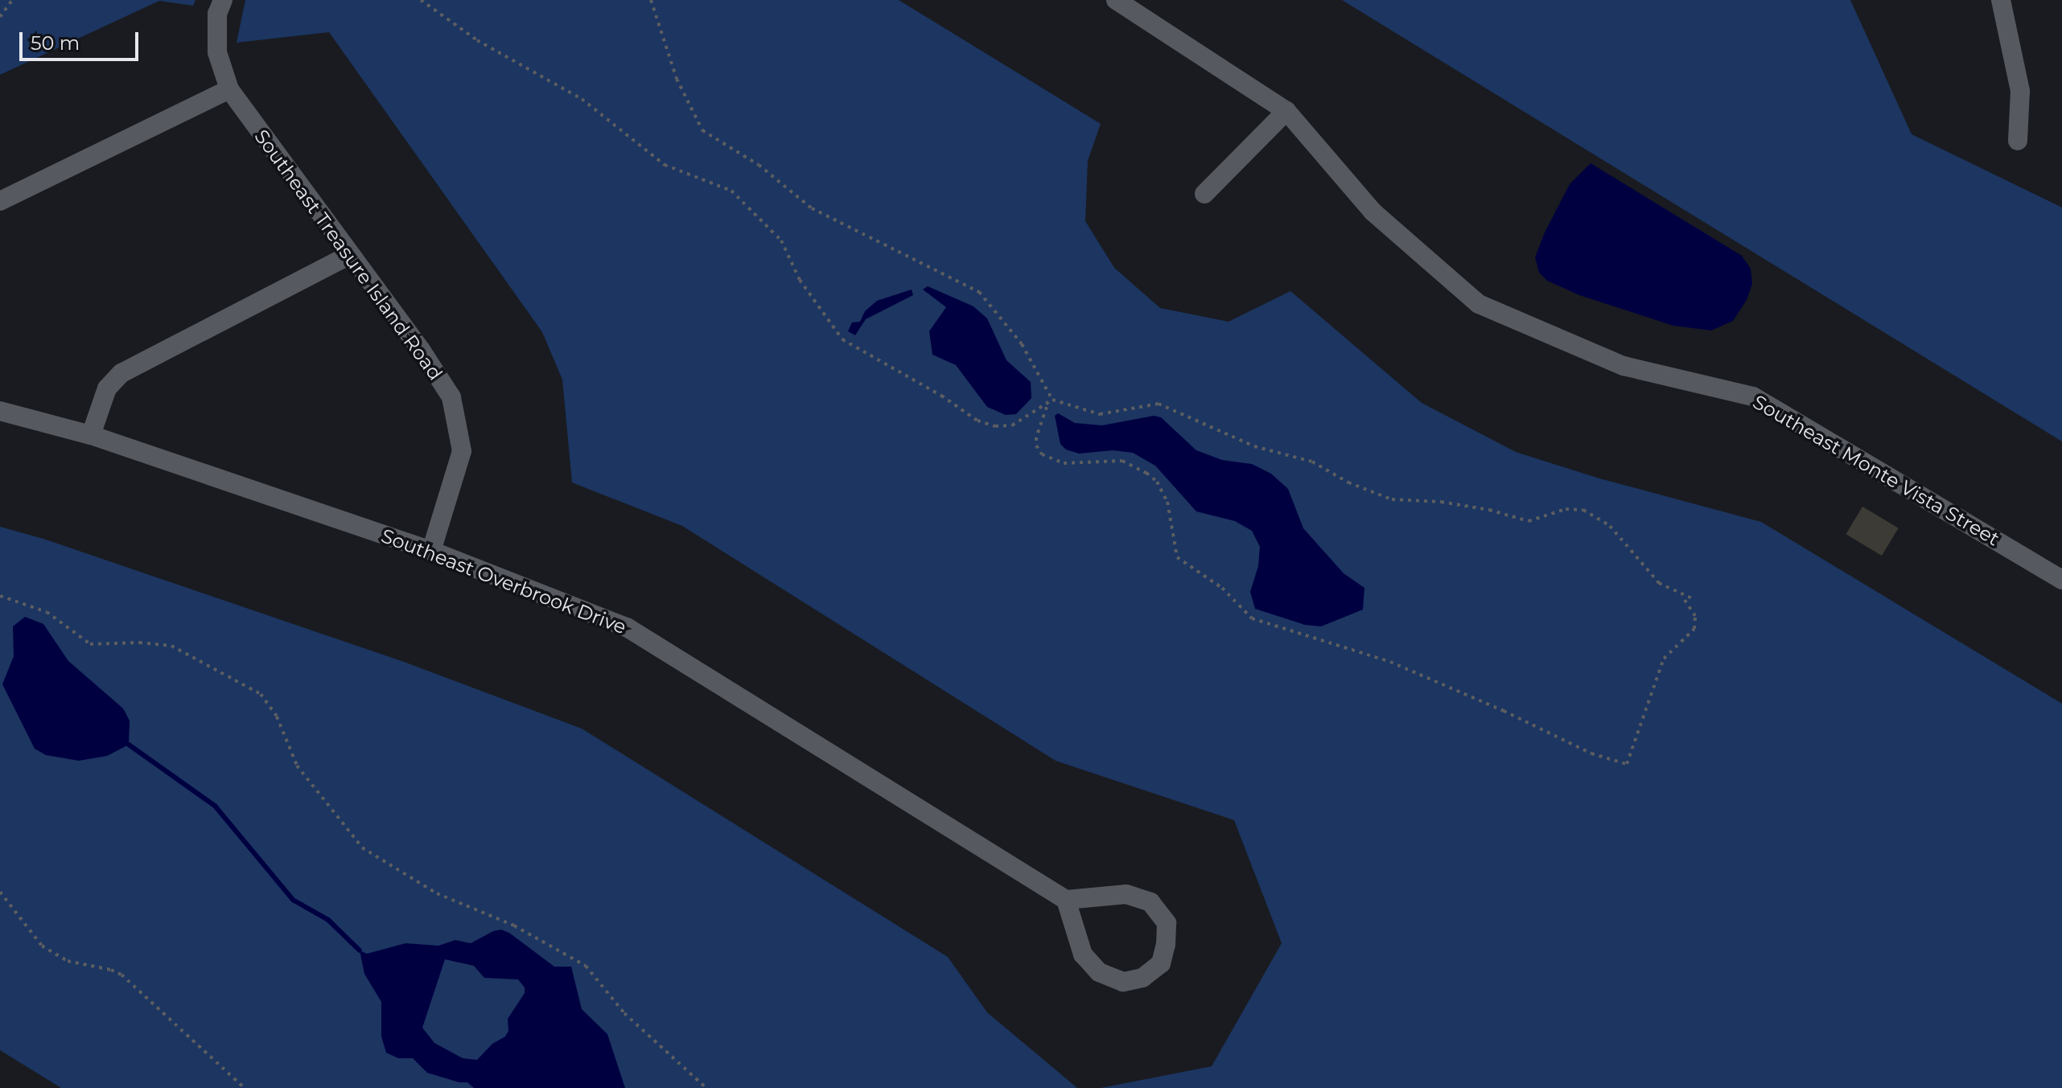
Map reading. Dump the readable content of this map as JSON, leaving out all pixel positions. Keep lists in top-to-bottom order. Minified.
{"streets":{"street":["Southeast Treasure Island Road","Southeast Monte Vista Street","Southeast Overbrook Drive"]},"crossings":[["Southeast Treasure Island Road","Southeast Overbrook Drive"]],"scale_bar":"50 m"}
